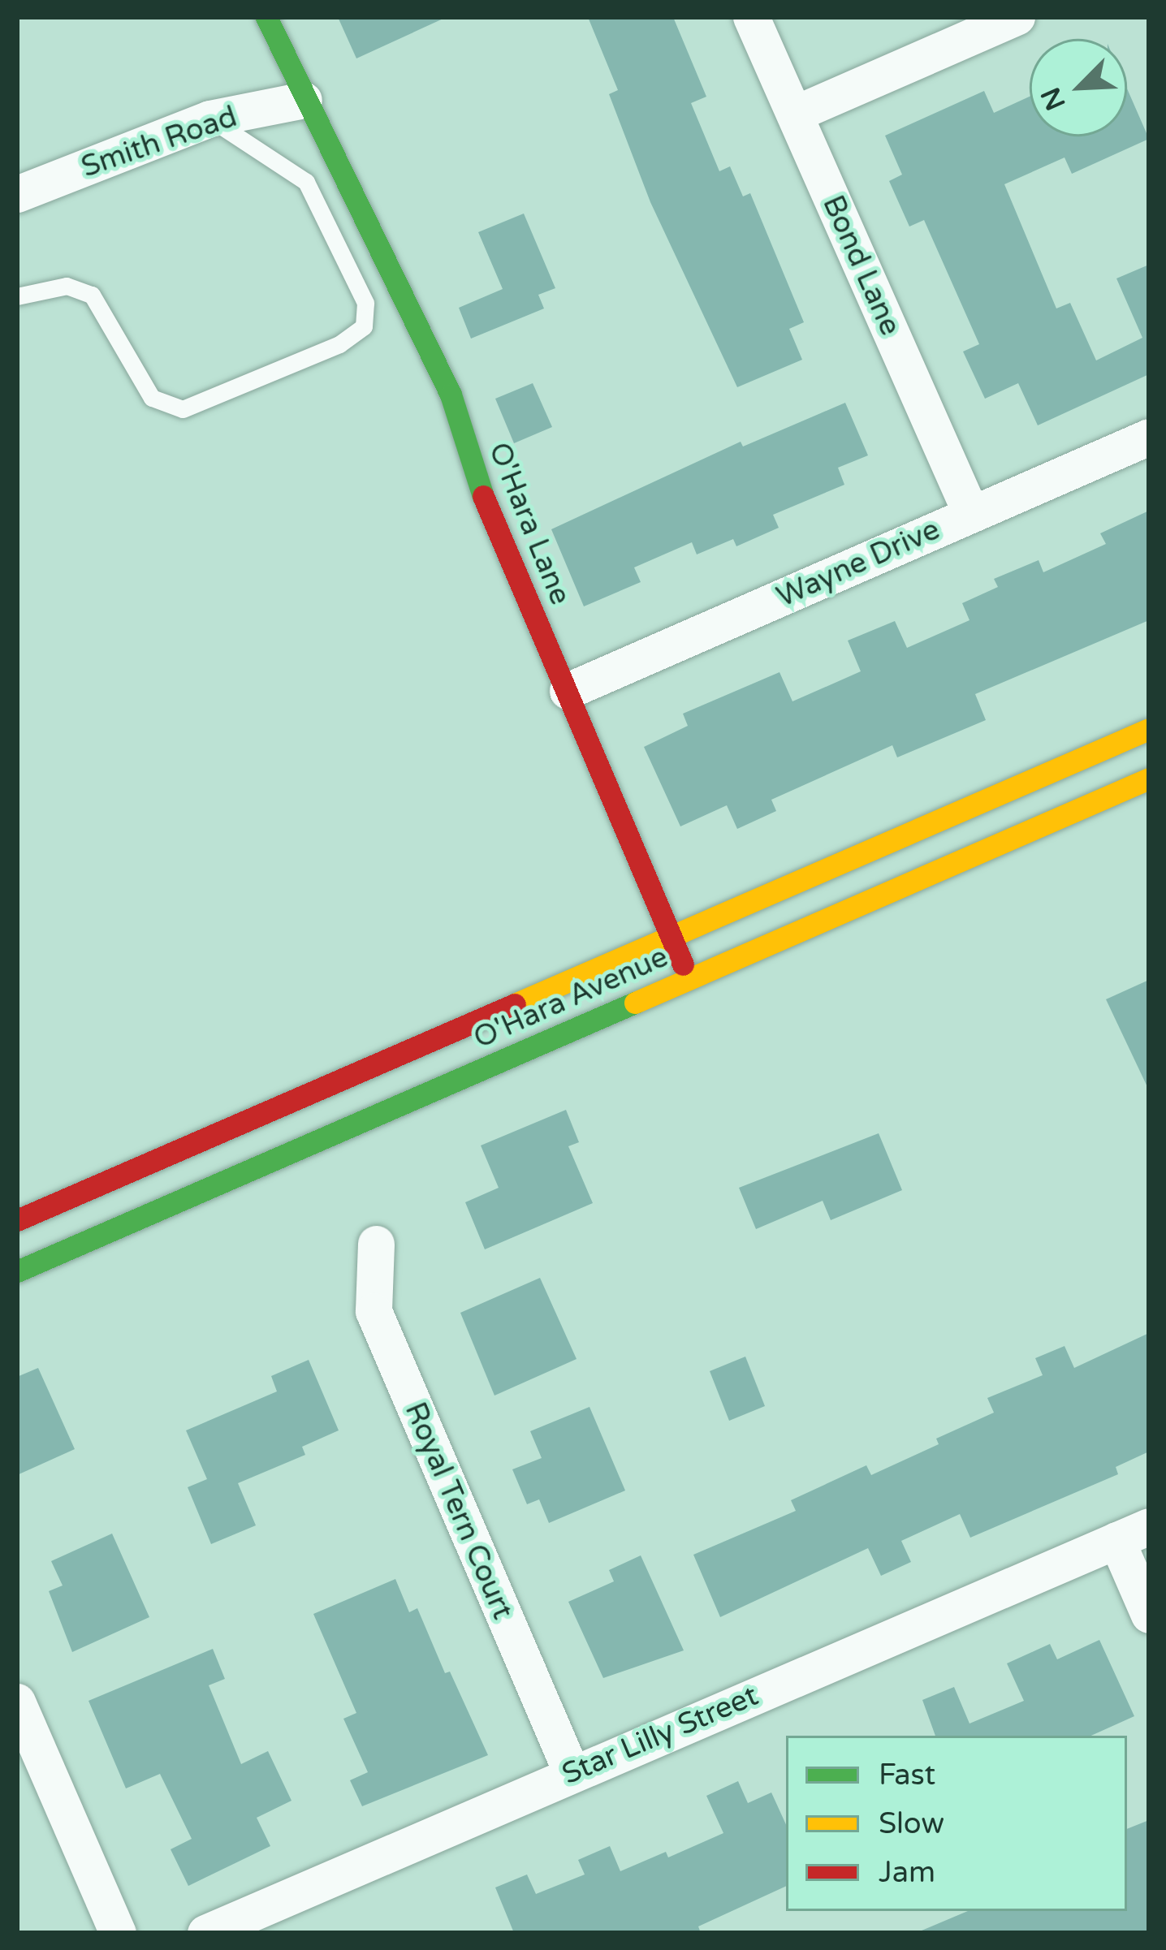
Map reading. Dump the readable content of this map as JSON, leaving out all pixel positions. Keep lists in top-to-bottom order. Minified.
{"streets":{"street":["Smith Road","Bond Lane","O'Hara Lane","Wayne Drive","O'Hara Avenue","Royal Tern Court","Star Lilly Street"]},"crossings":[["Smith Road","O'Hara Lane"],["Bond Lane","Wayne Drive"],["O'Hara Lane","Wayne Drive"],["O'Hara Lane","O'Hara Avenue"],["Royal Tern Court","Star Lilly Street"]],"legend":["Fast","Slow","Jam"],"north":"bottom left"}
